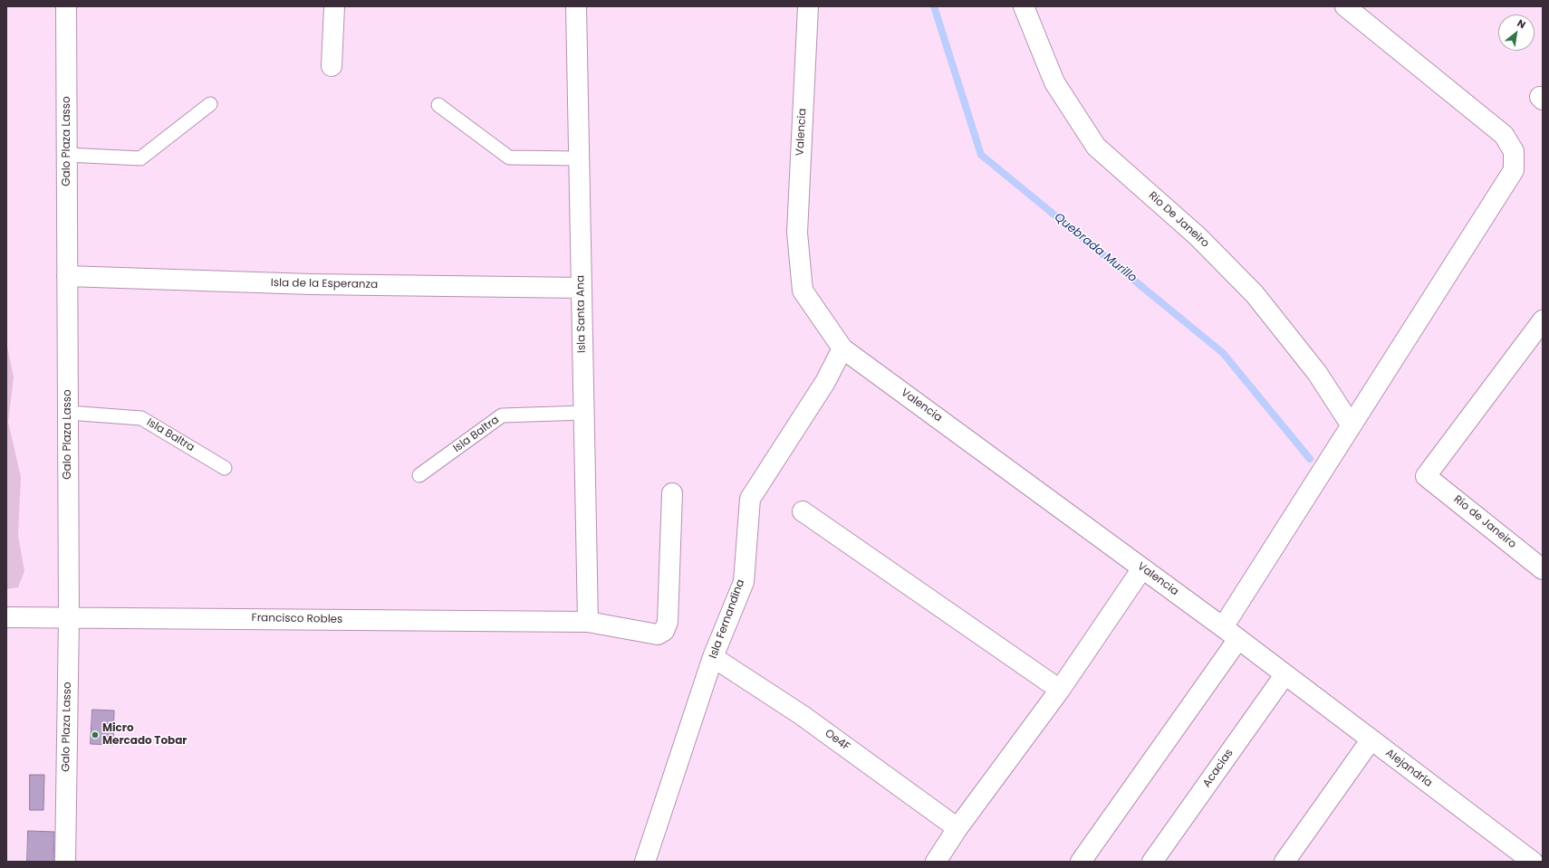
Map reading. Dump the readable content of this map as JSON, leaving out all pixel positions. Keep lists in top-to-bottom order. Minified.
{"streets":{"street":["Valencia","Galo Plaza Lasso","Rio De Janeiro","Isla de la Esperanza","Isla Santa Ana","Río de Janeiro","Francisco Robles","Isla Fernandina","Oe4F","Acacias","Alejandría"],"lane":["Isla Baltra"]},"crossings":[["Valencia","Isla Fernandina"],["Valencia","Acacias"],["Valencia","Alejandría"],["Galo Plaza Lasso","Isla de la Esperanza"],["Galo Plaza Lasso","Isla Baltra"],["Galo Plaza Lasso","Francisco Robles"],["Isla de la Esperanza","Isla Santa Ana"],["Isla Santa Ana","Isla Baltra"],["Isla Santa Ana","Francisco Robles"],["Isla Fernandina","Oe4F"],["Acacias","Alejandría"]],"water":["Quebrada Murillo"],"places":["Micro Mercado Tobar"],"north":"top right"}
